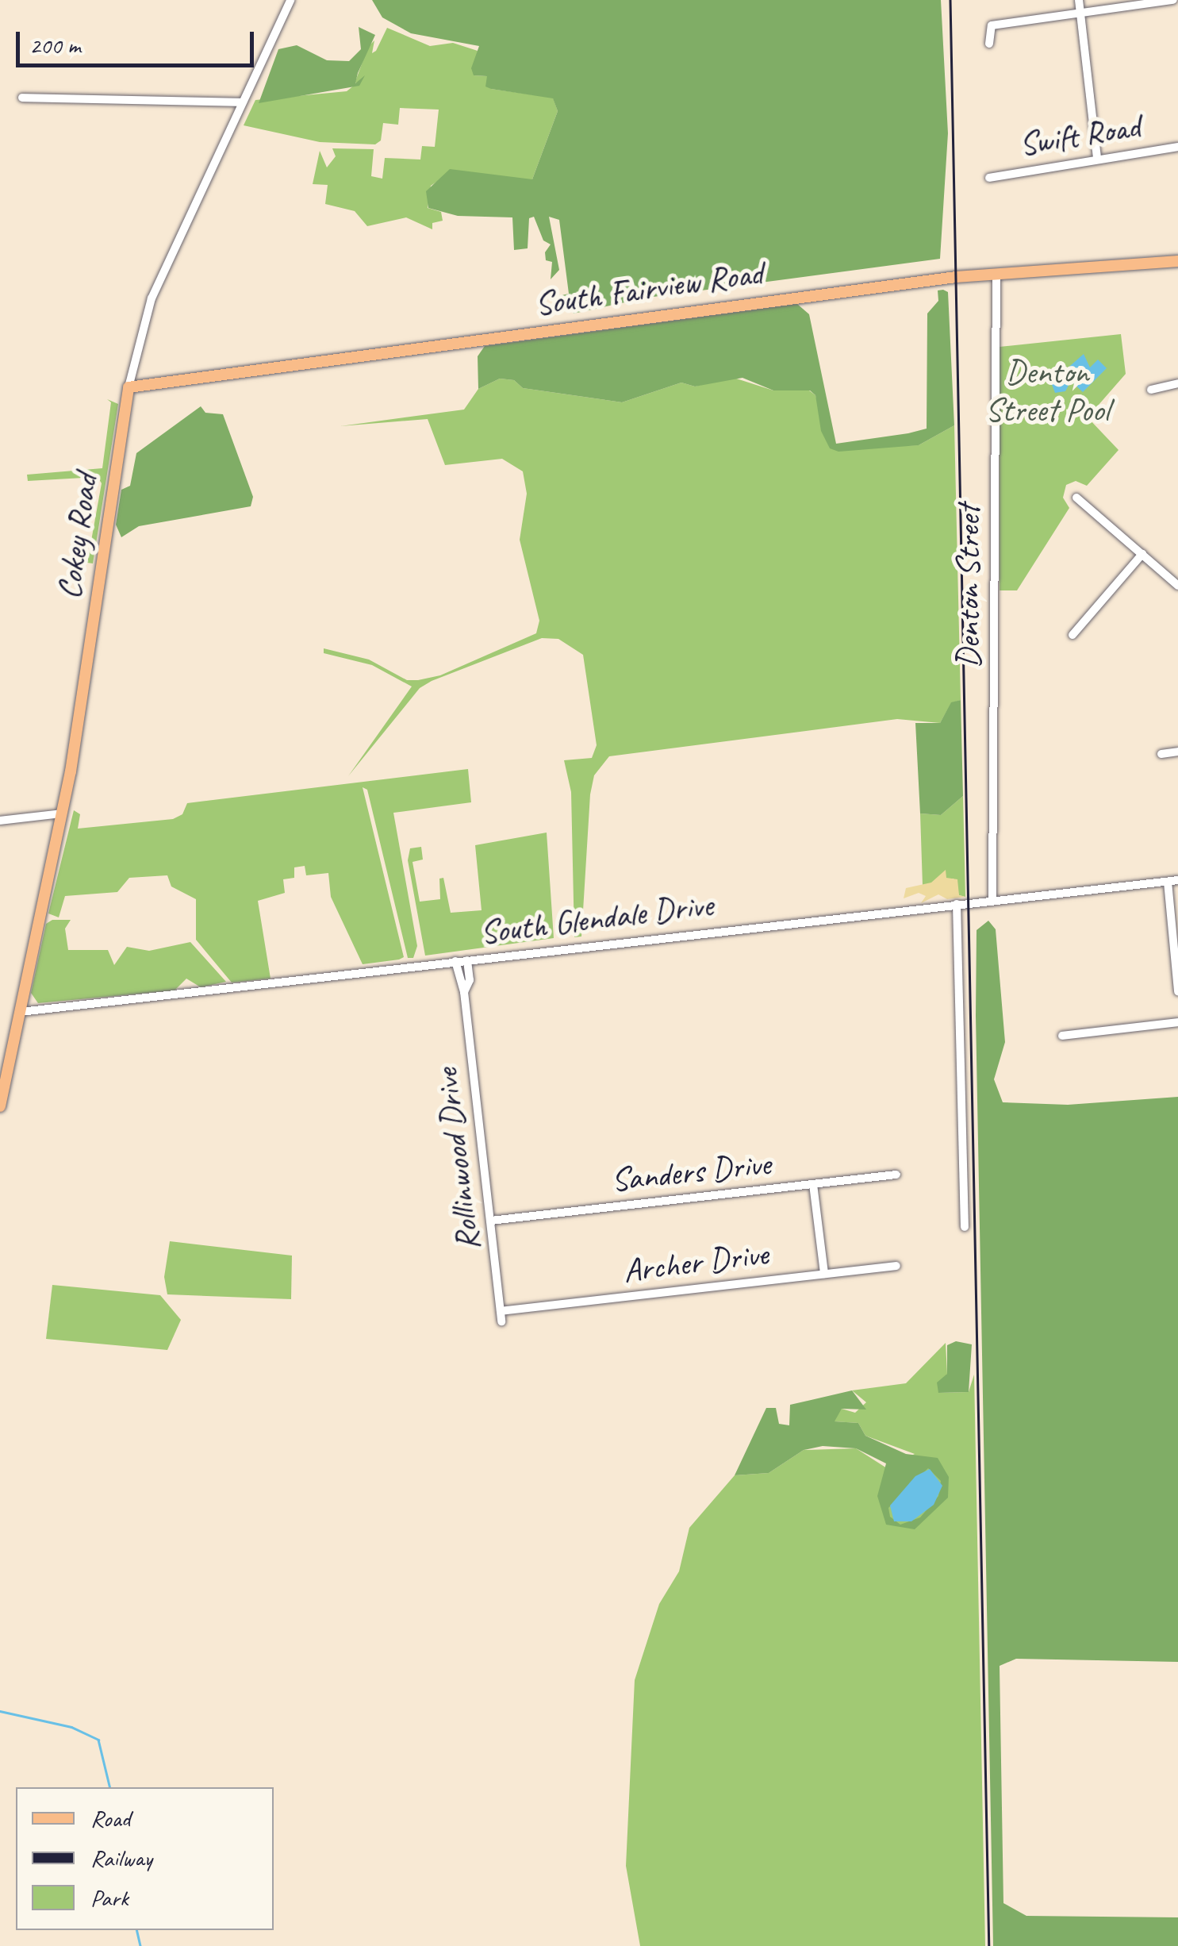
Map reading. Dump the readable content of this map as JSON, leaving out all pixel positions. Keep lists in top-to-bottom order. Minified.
{"streets":{"main road":["South Fairview Road","Cokey Road"],"street":["Swift Road","Denton Street","South Glendale Drive","Rollinwood Drive","Sanders Drive","Archer Drive"]},"crossings":[["South Fairview Road","Cokey Road"],["South Fairview Road","Denton Street"],["Cokey Road","South Glendale Drive"],["Denton Street","South Glendale Drive"],["South Glendale Drive","Rollinwood Drive"],["Rollinwood Drive","Sanders Drive"],["Rollinwood Drive","Archer Drive"]],"parks":["Denton Street Pool"],"legend":["Road","Railway","Park"],"scale_bar":"200 m"}
